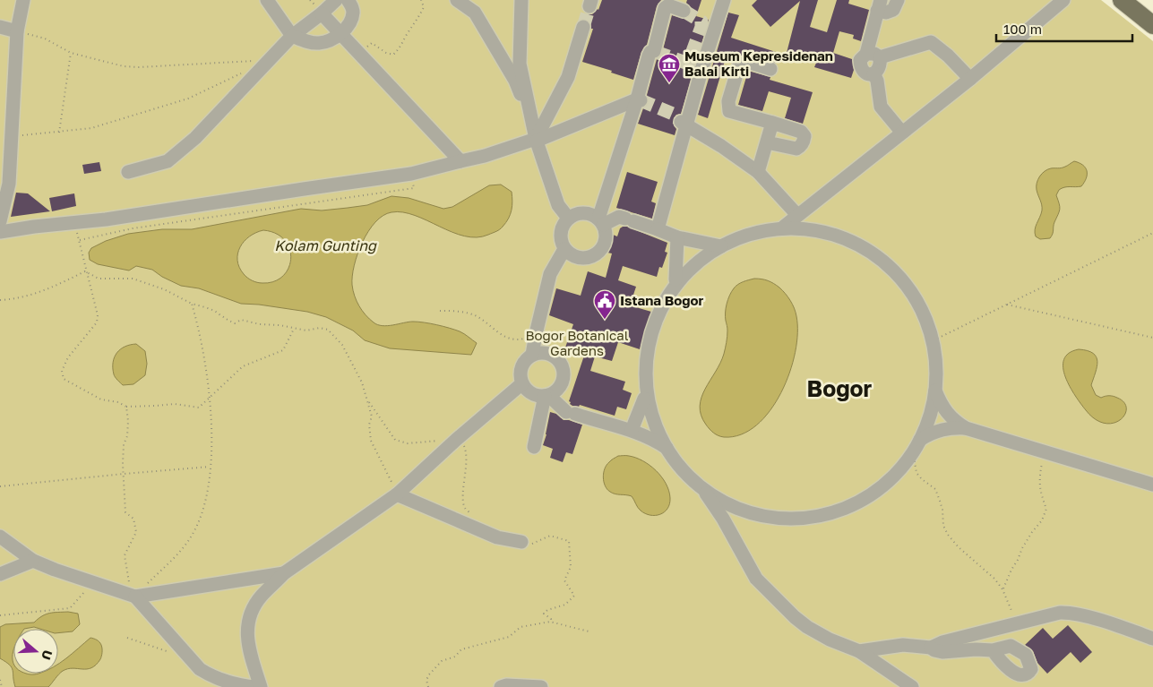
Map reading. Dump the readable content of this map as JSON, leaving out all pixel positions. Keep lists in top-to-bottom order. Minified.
{"districts":["Bogor"],"water":["Kolam Gunting"],"parks":["Bogor Botanical Gardens"],"places":{"museum":["Museum Kepresidenan Balai Kirti"],"public building":["Istana Bogor"]},"scale_bar":"100 m","north":"right"}
